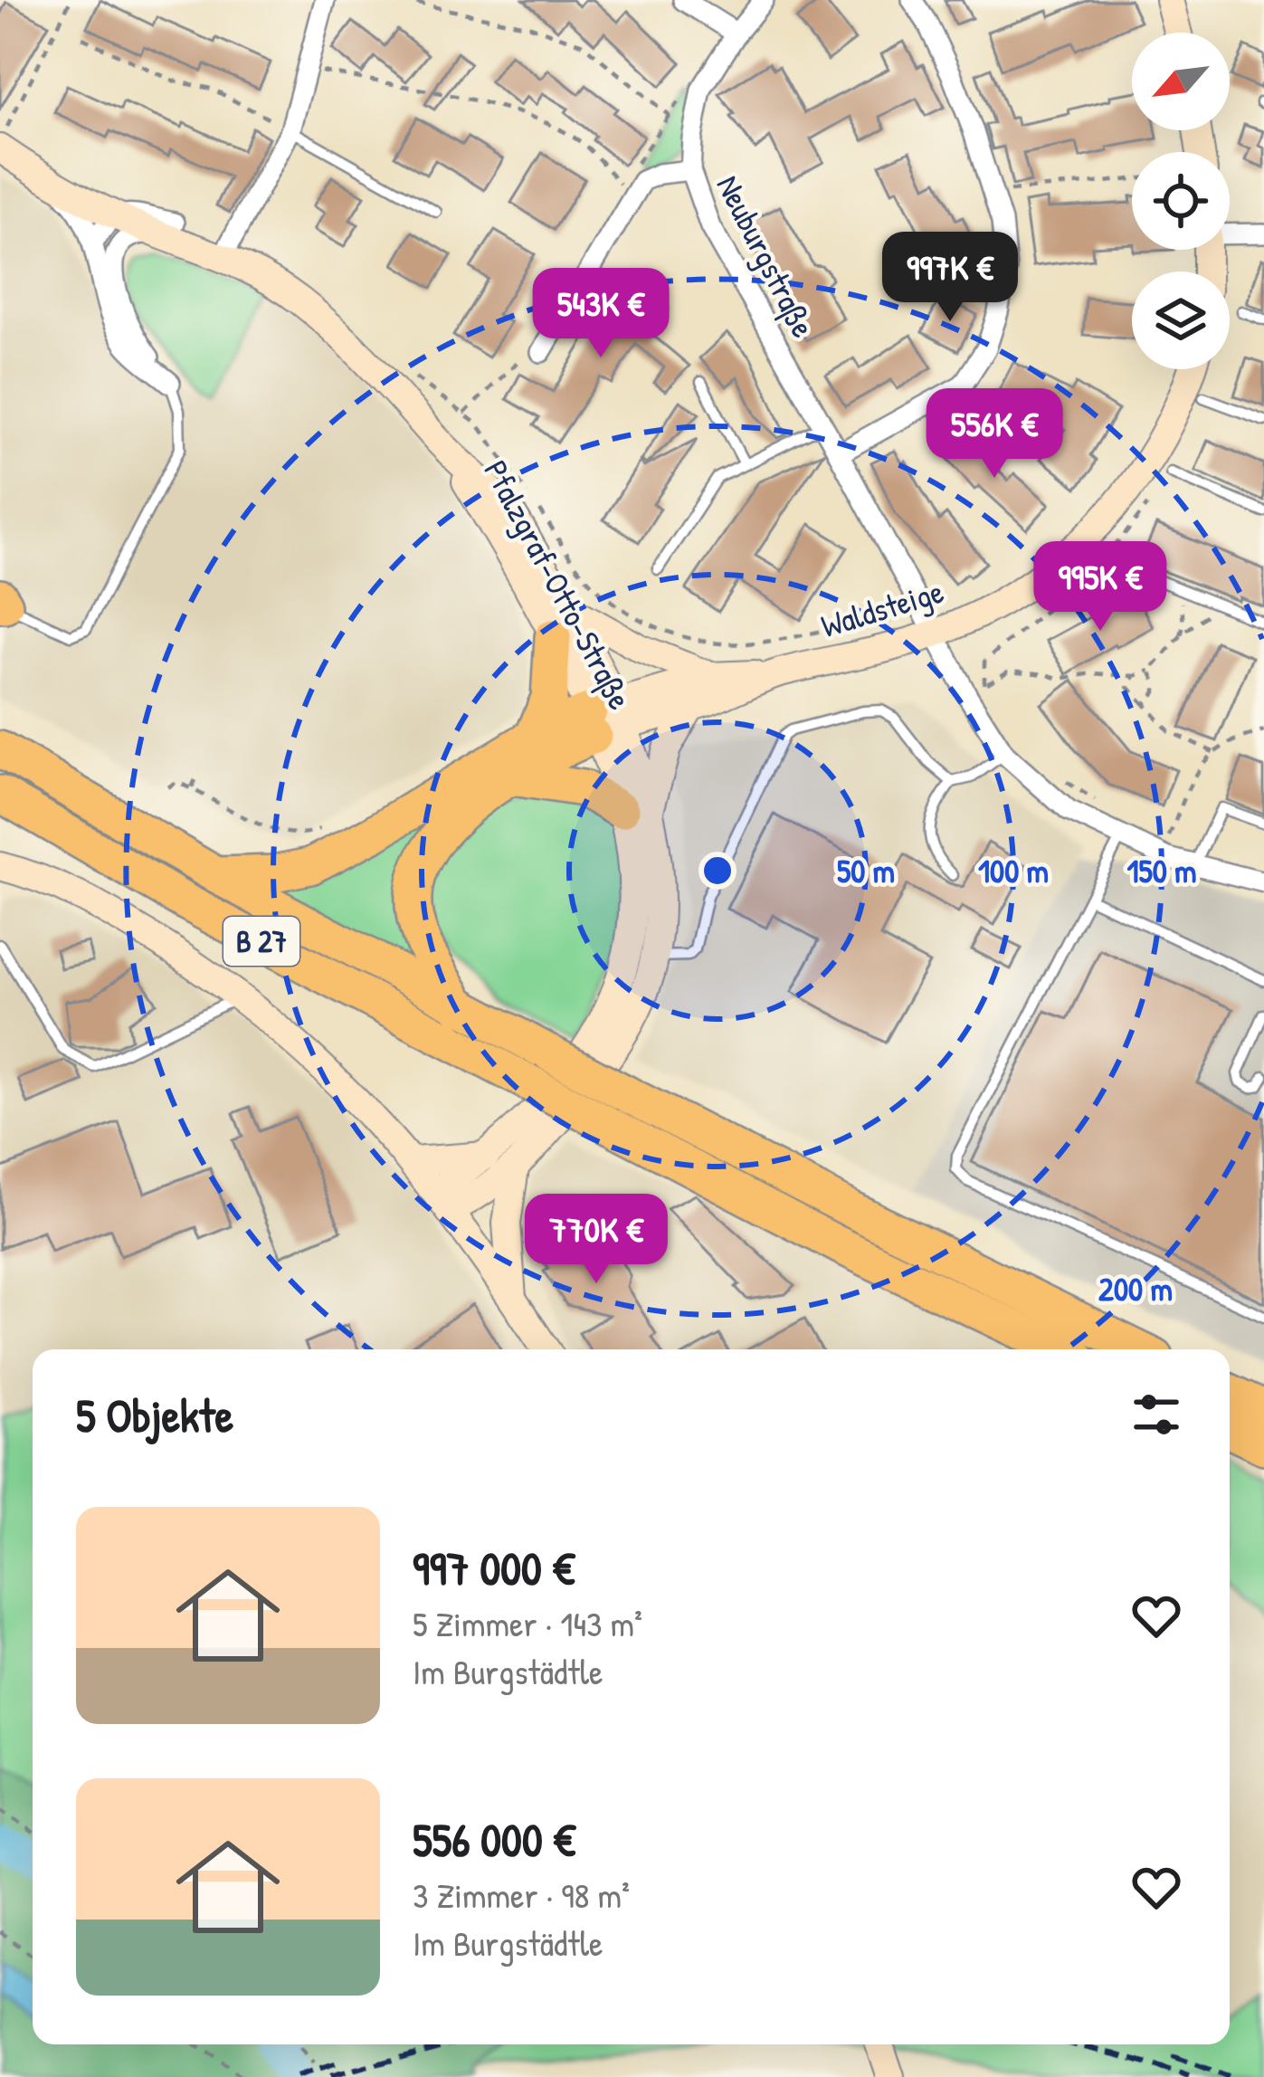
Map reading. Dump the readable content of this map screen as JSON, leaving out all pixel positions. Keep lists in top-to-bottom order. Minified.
{"streets":{"highway":["B 27"],"street":["Neuburgstraße","Pfalzgraf-Otto-Straße","Waldsteige"]},"crossings":[["Neuburgstraße","Waldsteige"],["Pfalzgraf-Otto-Straße","Waldsteige"],["Pfalzgraf-Otto-Straße","B 27"]],"north":"bottom left","page":{"price":["997K €","543K €","556K €","995K €","770K €"],"heading":"5 Objekte","list":[{"name":"997 000 €","note":"5 Zimmer · 143 m² · Im Burgstädtle"},{"name":"556 000 €","note":"3 Zimmer · 98 m² · Im Burgstädtle"}]},"rings":["50 m","100 m","150 m","200 m"]}
